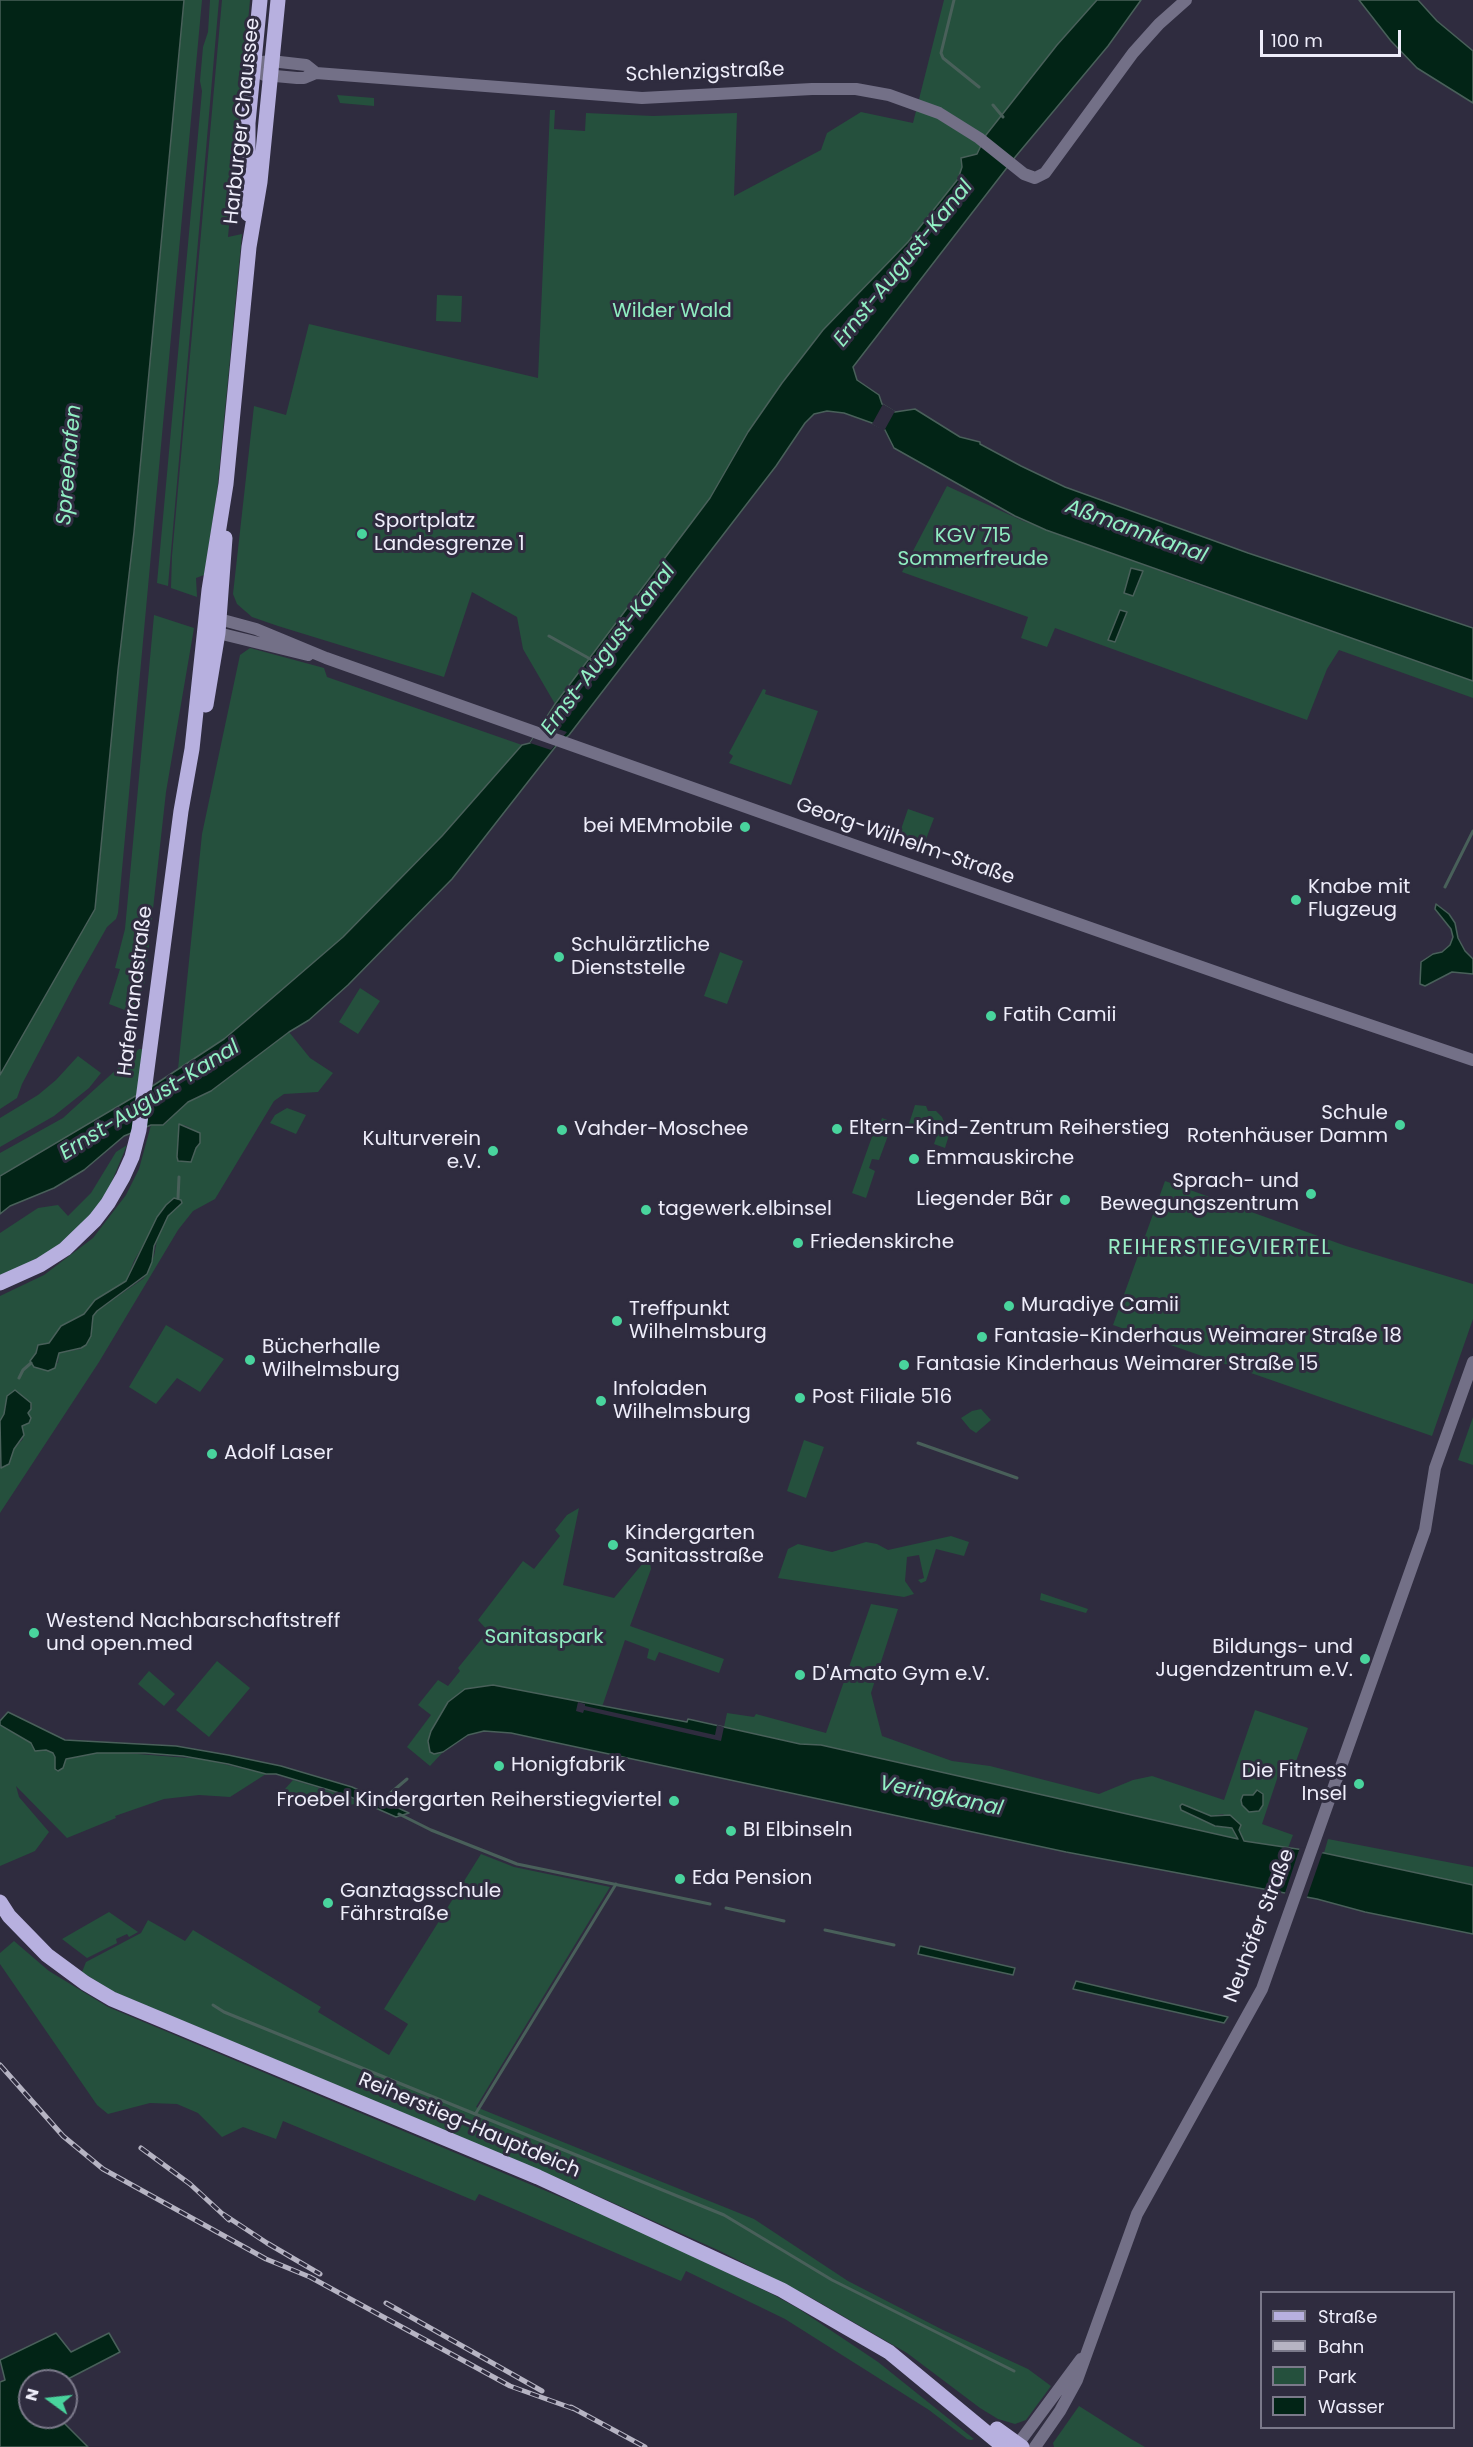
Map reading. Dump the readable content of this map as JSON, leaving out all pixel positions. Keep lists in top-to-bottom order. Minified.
{"streets":{"main road":["Harburger Chaussee","Hafenrandstraße","Reiherstieg-Hauptdeich"],"street":["Schlenzigstraße","Georg-Wilhelm-Straße","Neuhöfer Straße"]},"crossings":[["Schlenzigstraße","Harburger Chaussee"],["Harburger Chaussee","Georg-Wilhelm-Straße"],["Harburger Chaussee","Hafenrandstraße"],["Georg-Wilhelm-Straße","Hafenrandstraße"],["Neuhöfer Straße","Reiherstieg-Hauptdeich"]],"districts":["REIHERSTIEGVIERTEL"],"water":["Ernst-August-Kanal","Spreehafen","Aßmannkanal","Veringkanal"],"parks":["Wilder Wald","KGV 715 Sommerfreude","Sanitaspark"],"places":["Sportplatz Landesgrenze 1","bei MEMmobile","Knabe mit Flugzeug","Schulärztliche Dienststelle","Fatih Camii","Schule Rotenhäuser Damm","Eltern-Kind-Zentrum Reiherstieg","Vahder-Moschee","Kulturverein e.V.","Emmauskirche","Sprach- und Bewegungszentrum","Liegender Bär","tagewerk.elbinsel","Friedenskirche","Muradiye Camii","Treffpunkt Wilhelmsburg","Fantasie-Kinderhaus Weimarer Straße 18","Bücherhalle Wilhelmsburg","Fantasie Kinderhaus Weimarer Straße 15","Post Filiale 516","Infoladen Wilhelmsburg","Adolf Laser","Kindergarten Sanitasstraße","Westend Nachbarschaftstreff und open.med","Bildungs- und Jugendzentrum e.V.","D'Amato Gym e.V.","Honigfabrik","Die Fitness Insel","Froebel Kindergarten Reiherstiegviertel","BI Elbinseln","Eda Pension","Ganztagsschule Fährstraße"],"legend":["Straße","Bahn","Park","Wasser"],"scale_bar":"100 m","north":"left"}
